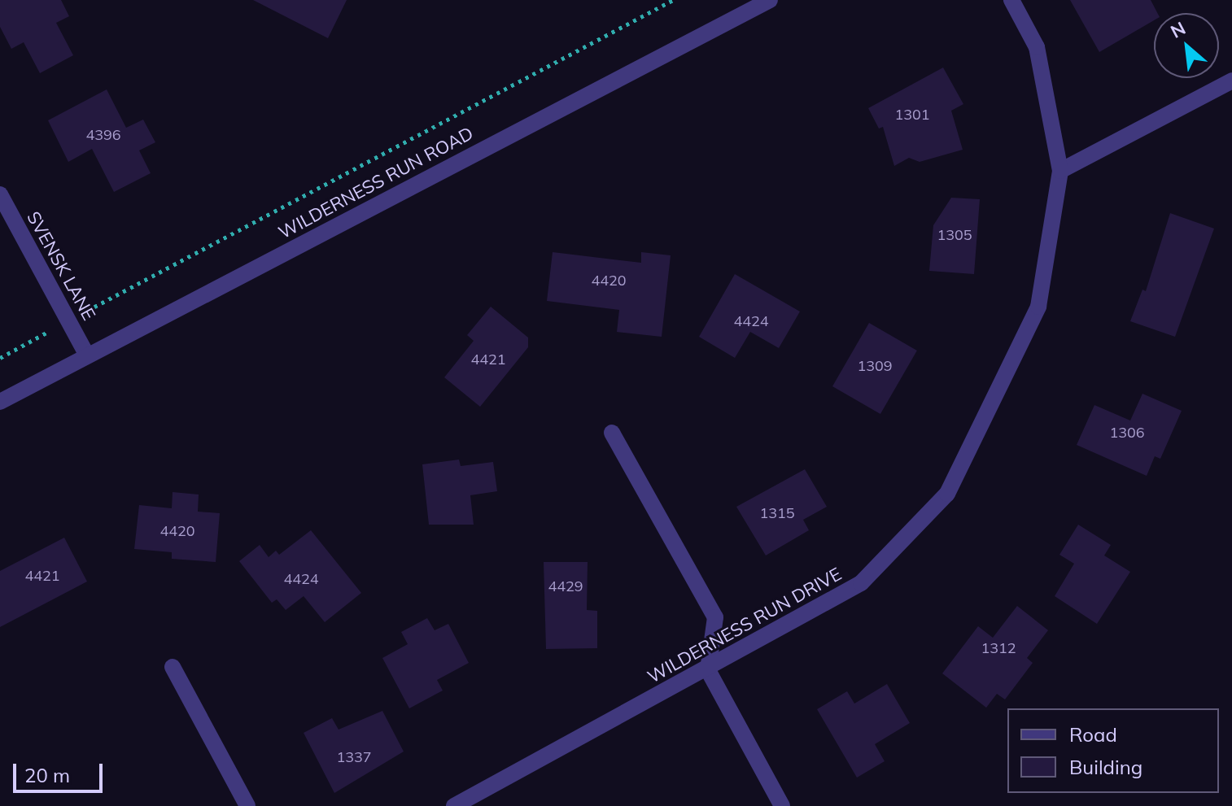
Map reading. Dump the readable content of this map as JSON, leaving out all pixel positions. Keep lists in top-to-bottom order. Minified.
{"streets":{"street":["WILDERNESS RUN ROAD","SVENSK LANE","WILDERNESS RUN DRIVE"]},"crossings":[["WILDERNESS RUN ROAD","SVENSK LANE"]],"house_numbers":["1301","4396","1305","4420","4424","4421","1309","1306","1315","4420","4421","4424","4429","1312","1337"],"legend":["Road","Building"],"scale_bar":"20 m","north":"top left"}
